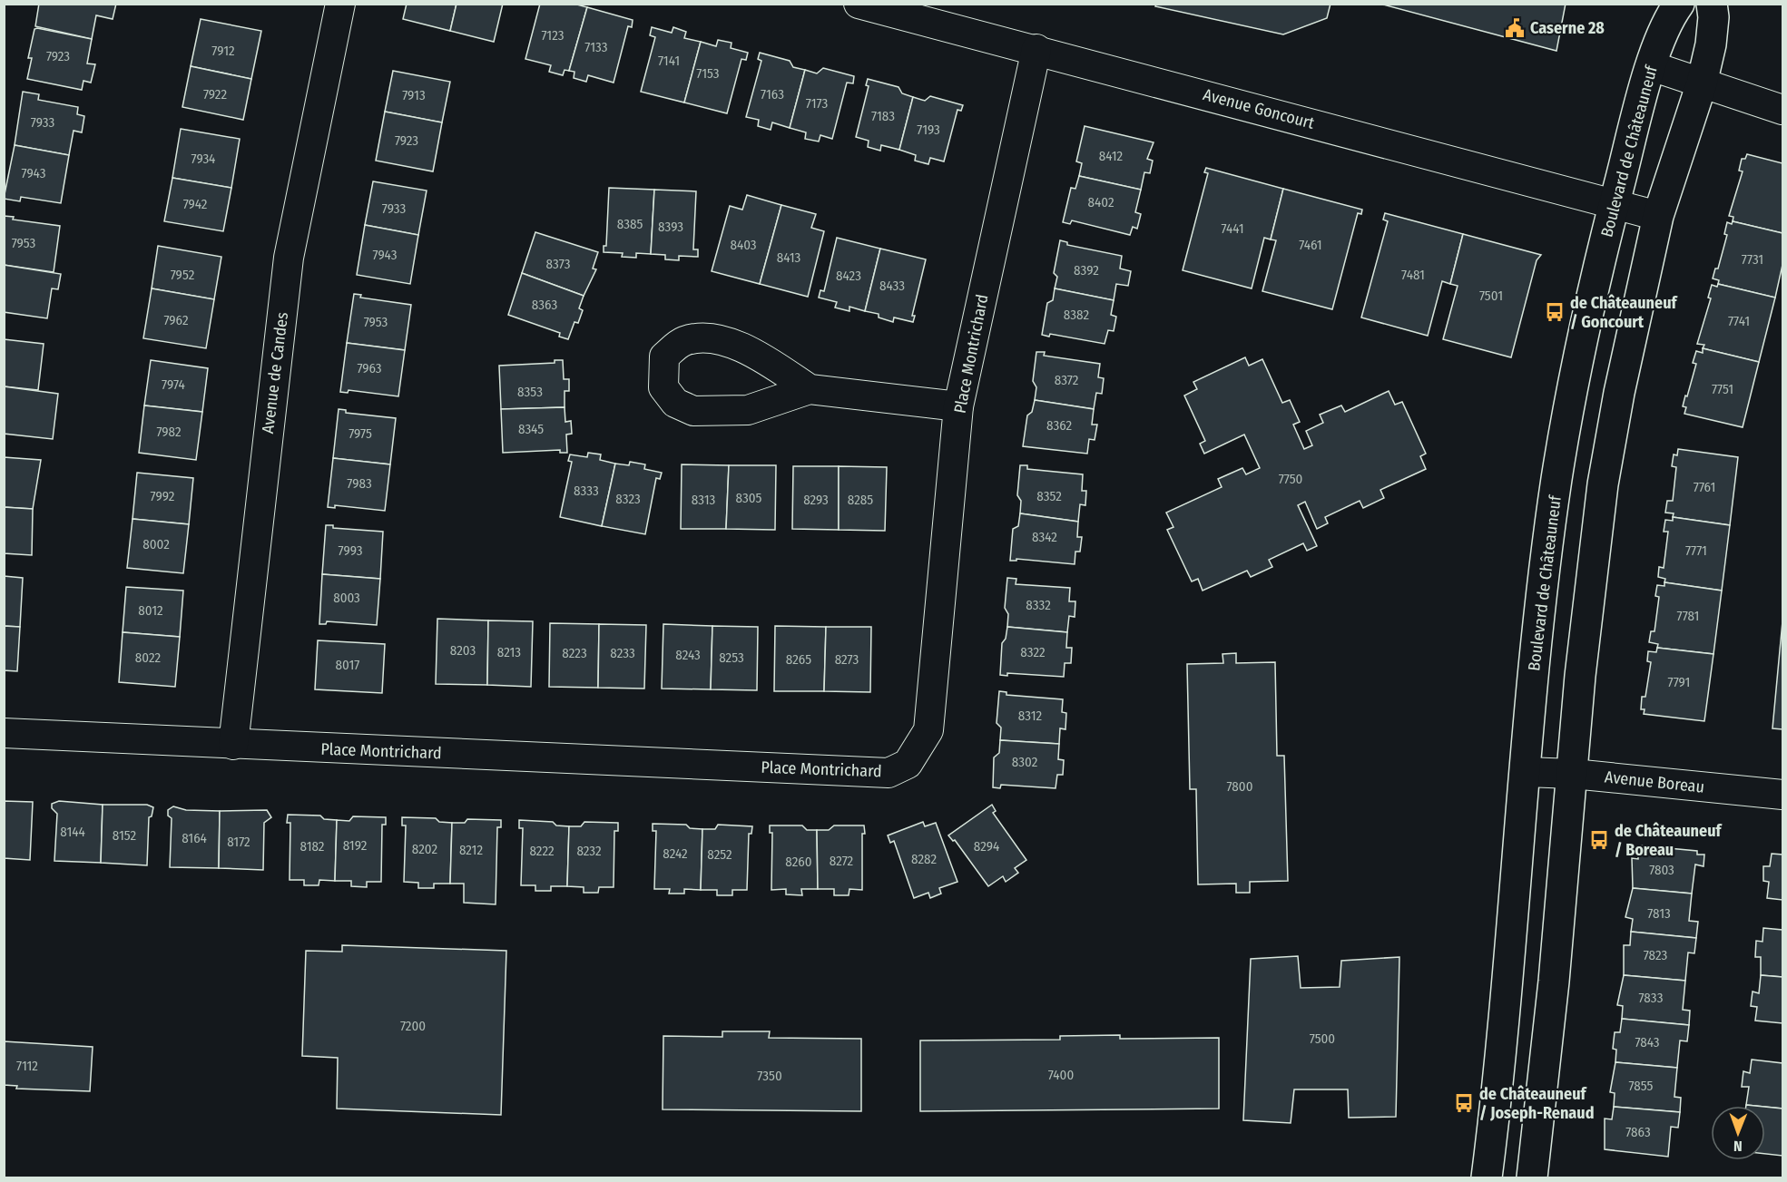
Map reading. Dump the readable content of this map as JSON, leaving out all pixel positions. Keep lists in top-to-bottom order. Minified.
{"streets":{"street":["Avenue Goncourt","Boulevard de Châteauneuf","Place Montrichard","Avenue de Candes","Avenue Boreau"]},"crossings":[["Avenue Goncourt","Boulevard de Châteauneuf"],["Avenue Goncourt","Place Montrichard"],["Boulevard de Châteauneuf","Avenue Boreau"],["Place Montrichard","Avenue de Candes"]],"places":{"public building":["Caserne 28"],"bus stop":["de Châteauneuf / Goncourt","de Châteauneuf / Boreau","de Châteauneuf / Joseph-Renaud"]},"house_numbers":["7123","7133","7912","7923","7141","7153","7922","7163","7913","7173","7183","7933","7193","7923","8412","7934","7943","8402","7942","7933","8385","8393","7441","7953","8403","7461","7943","8413","7731","8373","8392","7952","7481","8423","8433","7501","8363","8382","7962","7741","7953","7963","8372","7974","7751","8353","8362","8345","7982","7975","7750","7983","7761","8333","7992","8352","8305","8323","8313","8293","8285","8342","8002","7993","7771","8003","8332","8012","7781","8203","8213","8322","8223","8233","8243","8022","8253","8265","8273","8017","7791","8312","8302","7800","8144","8152","8164","8172","8192","8182","8294","8202","8212","8222","8232","8242","8252","8282","8272","8260","7803","7813","7823","7833","7200","7500","7843","7112","7400","7350","7855","7863"],"north":"bottom"}
